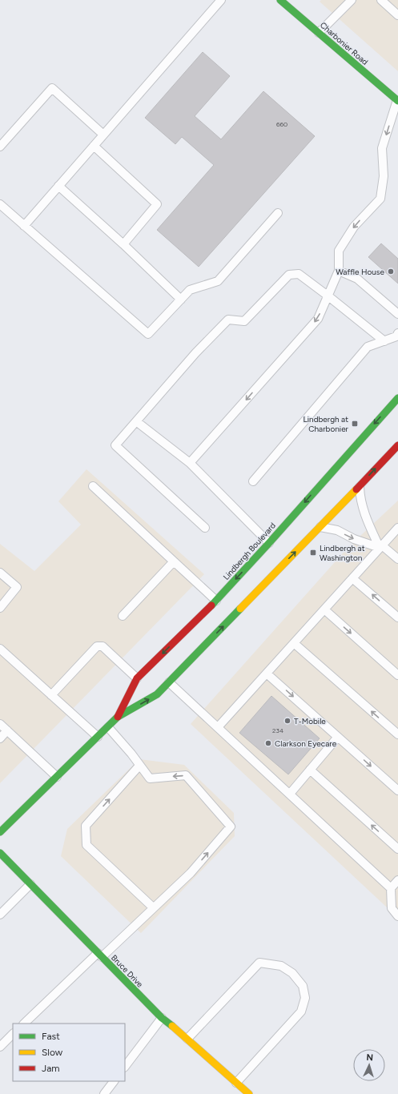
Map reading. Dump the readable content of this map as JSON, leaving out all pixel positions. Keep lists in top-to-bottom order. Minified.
{"streets":{"main road":["Charbonier Road","Lindbergh Boulevard","Bruce Drive"]},"places":{"other":["Waffle House","T-Mobile","Clarkson Eyecare"],"transit":["Lindbergh at Charbonier","Lindbergh at Washington"]},"house_numbers":["660","234"],"legend":["Fast","Slow","Jam"],"north":"top"}
